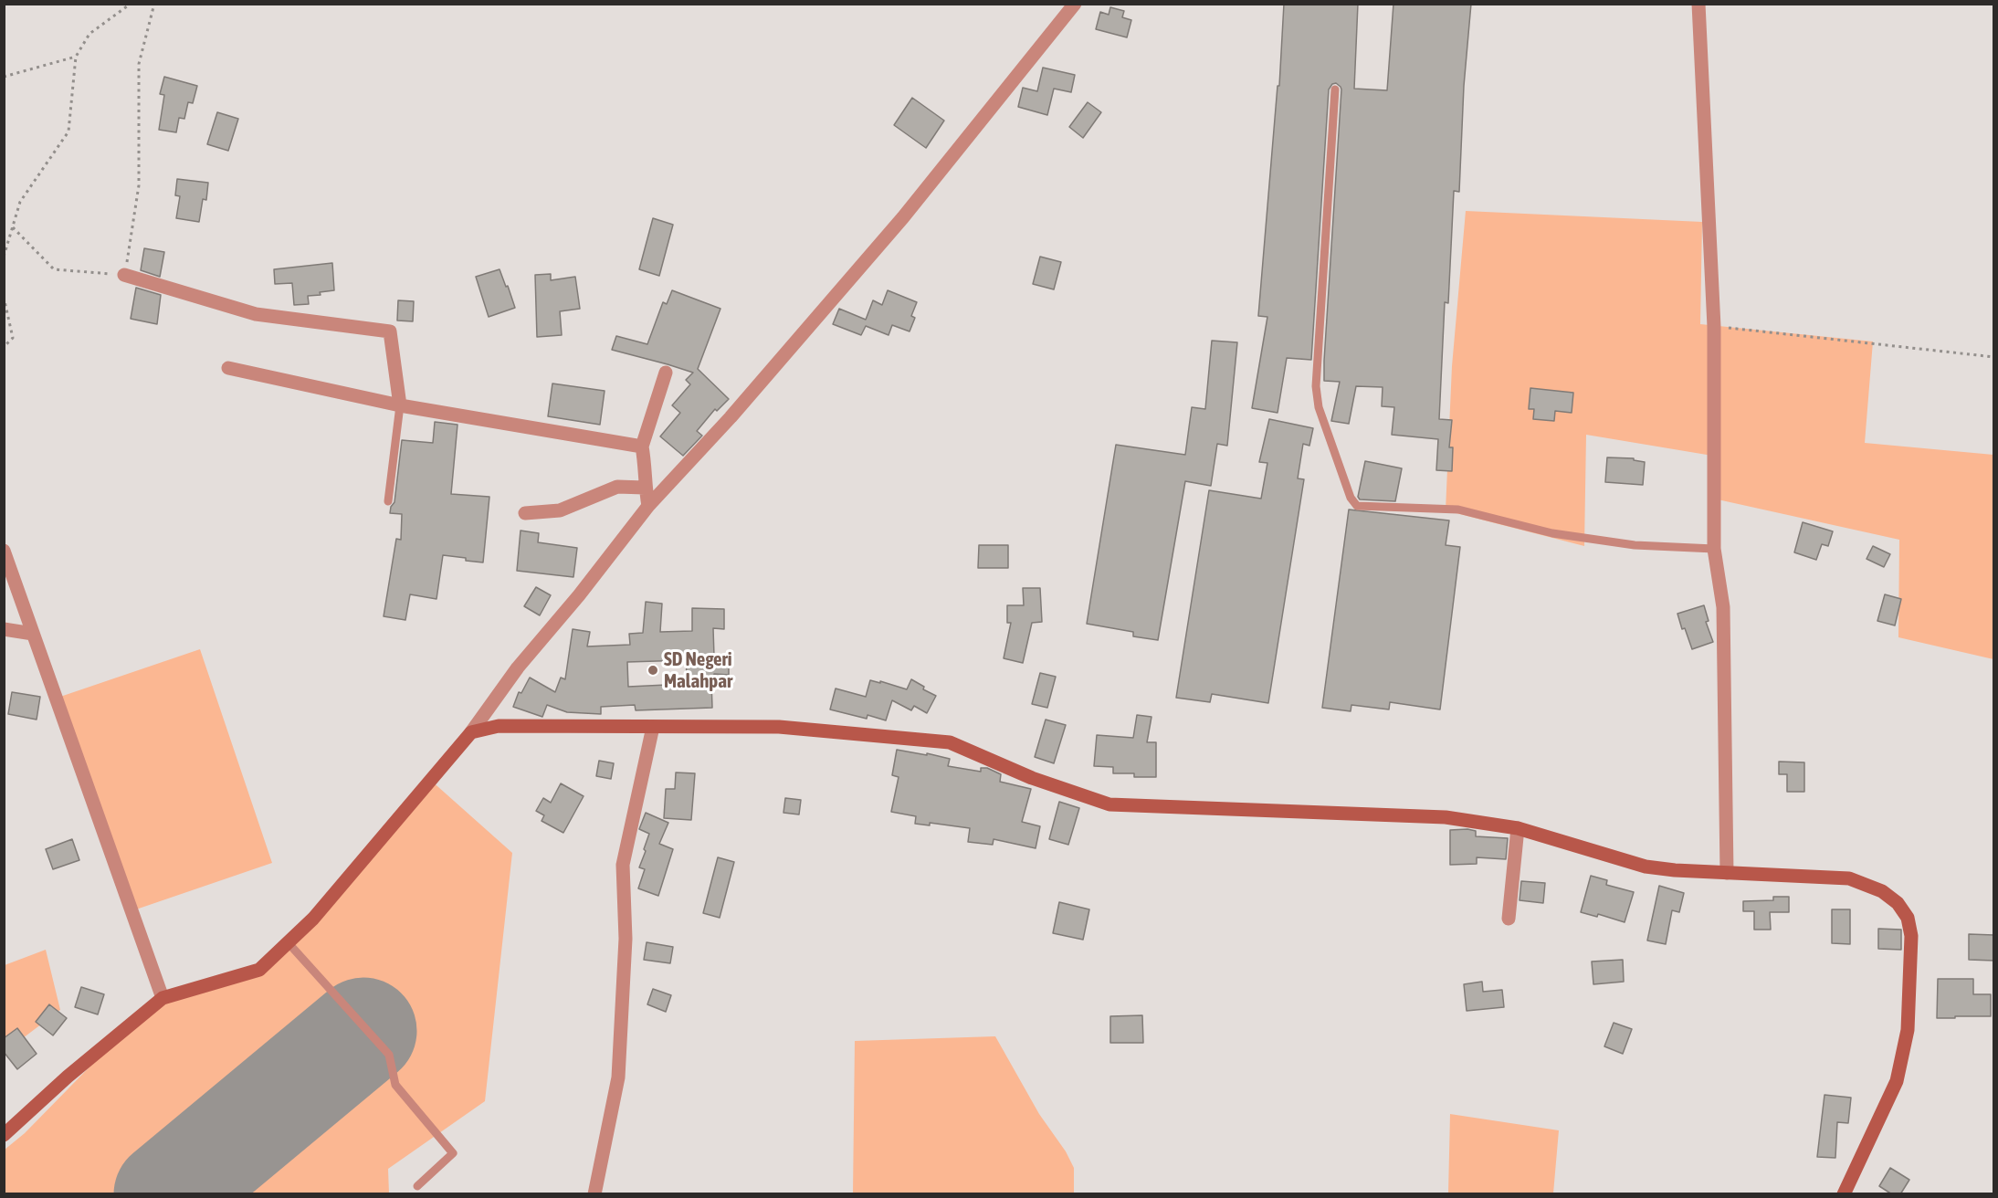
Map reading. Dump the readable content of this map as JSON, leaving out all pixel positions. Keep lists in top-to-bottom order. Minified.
{"places":["SD Negeri Malahpar"]}
